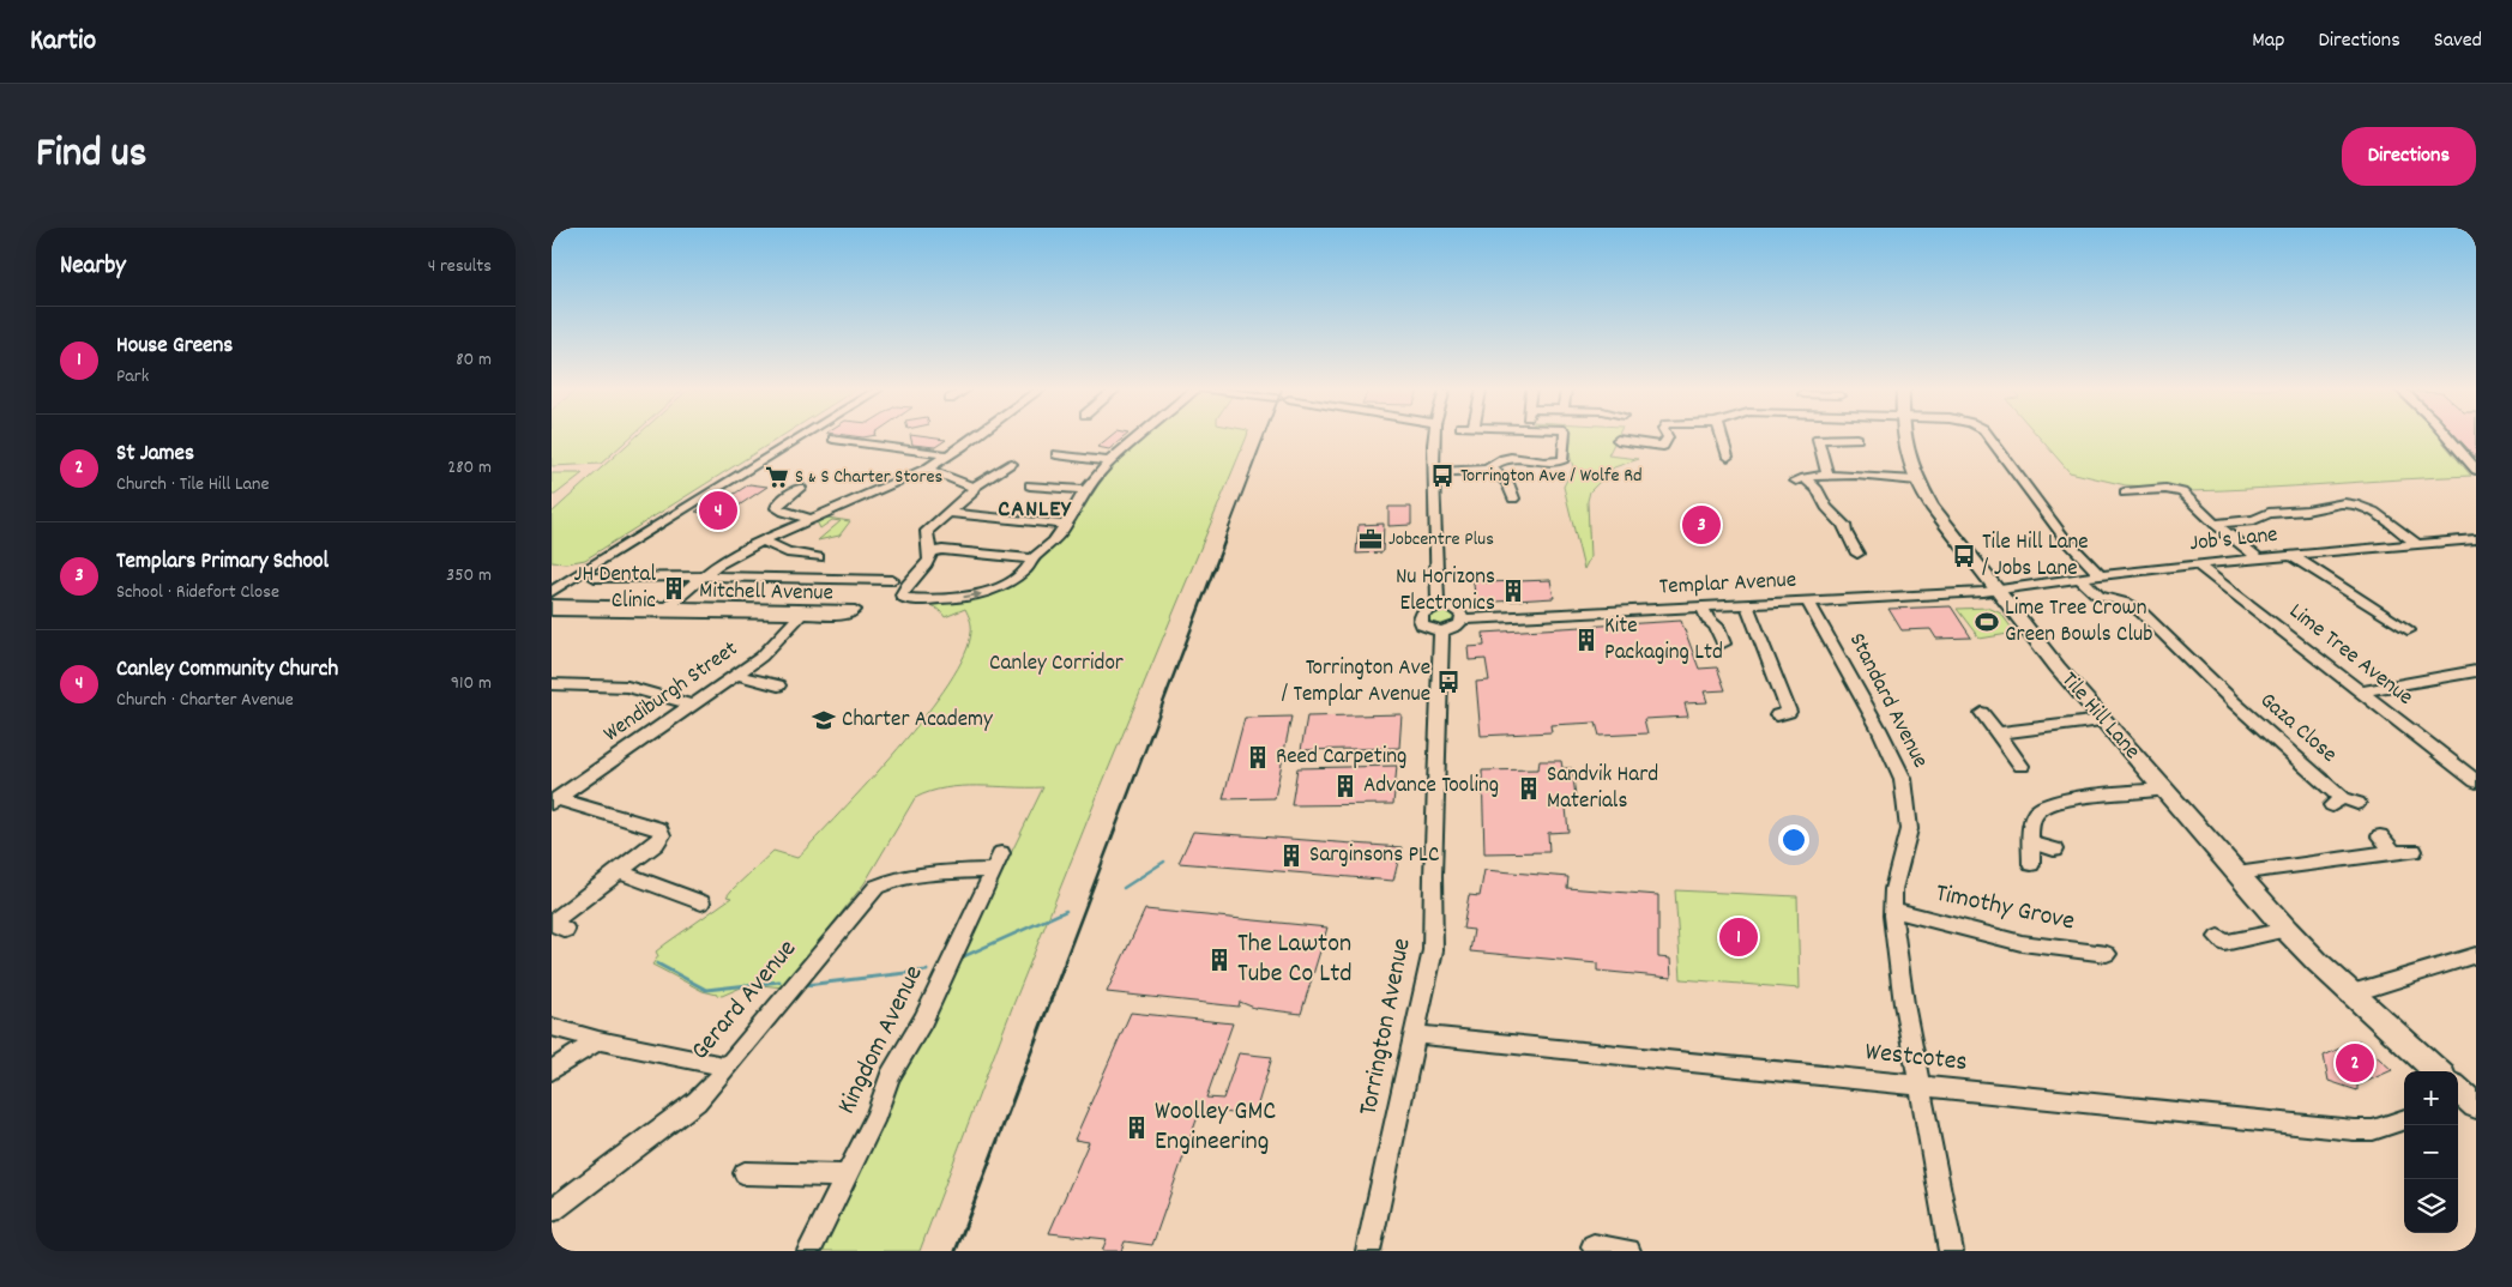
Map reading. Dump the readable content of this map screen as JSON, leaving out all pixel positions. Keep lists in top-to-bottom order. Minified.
{"streets":{"main road":["Tile Hill Lane"],"street":["Job's Lane","Templar Avenue","Mitchell Avenue","Lime Tree Avenue","Wendiburgh Street","Standard Avenue","Gaza Close","Timothy Grove","Gerard Avenue","Torrington Avenue","Kingdom Avenue","Westcotes"]},"crossings":[["Job's Lane","Templar Avenue"],["Job's Lane","Lime Tree Avenue"],["Job's Lane","Tile Hill Lane"],["Job's Lane","Gaza Close"],["Templar Avenue","Standard Avenue"],["Templar Avenue","Tile Hill Lane"],["Mitchell Avenue","Wendiburgh Street"],["Standard Avenue","Timothy Grove"],["Standard Avenue","Westcotes"],["Gerard Avenue","Kingdom Avenue"],["Torrington Avenue","Westcotes"]],"districts":["CANLEY"],"parks":["Canley Corridor"],"places":{"bus stop":["Torrington Ave / Wolfe Rd","Tile Hill Lane / Jobs Lane","Torrington Ave / Templar Avenue"],"supermarket":["S & S Charter Stores"],"office":["Jobcentre Plus"],"building":["JH Dental Clinic","Nu Horizons Electronics","Kite Packaging Ltd","Reed Carpeting","Advance Tooling","Sandvik Hard Materials","Sarginsons PLC","The Lawton Tube Co Ltd","Woolley GMC Engineering"],"sports":["Lime Tree Crown Green Bowls Club"],"school or university":["Charter Academy"]},"page":{"header":"Kartio","nav":["Map","Directions","Saved"],"title":"Find us","buttons":"Directions","heading":["Nearby","4 results"],"list":[{"mark":"1","name":"House Greens","note":"Park","value":"80 m"},{"mark":"2","name":"St James","note":"Church · Tile Hill Lane","value":"280 m"},{"mark":"3","name":"Templars Primary School","note":"School · Ridefort Close","value":"350 m"},{"mark":"4","name":"Canley Community Church","note":"Church · Charter Avenue","value":"910 m"}],"pins":["4","3","1","2"],"map_buttons":["+","−"]}}
